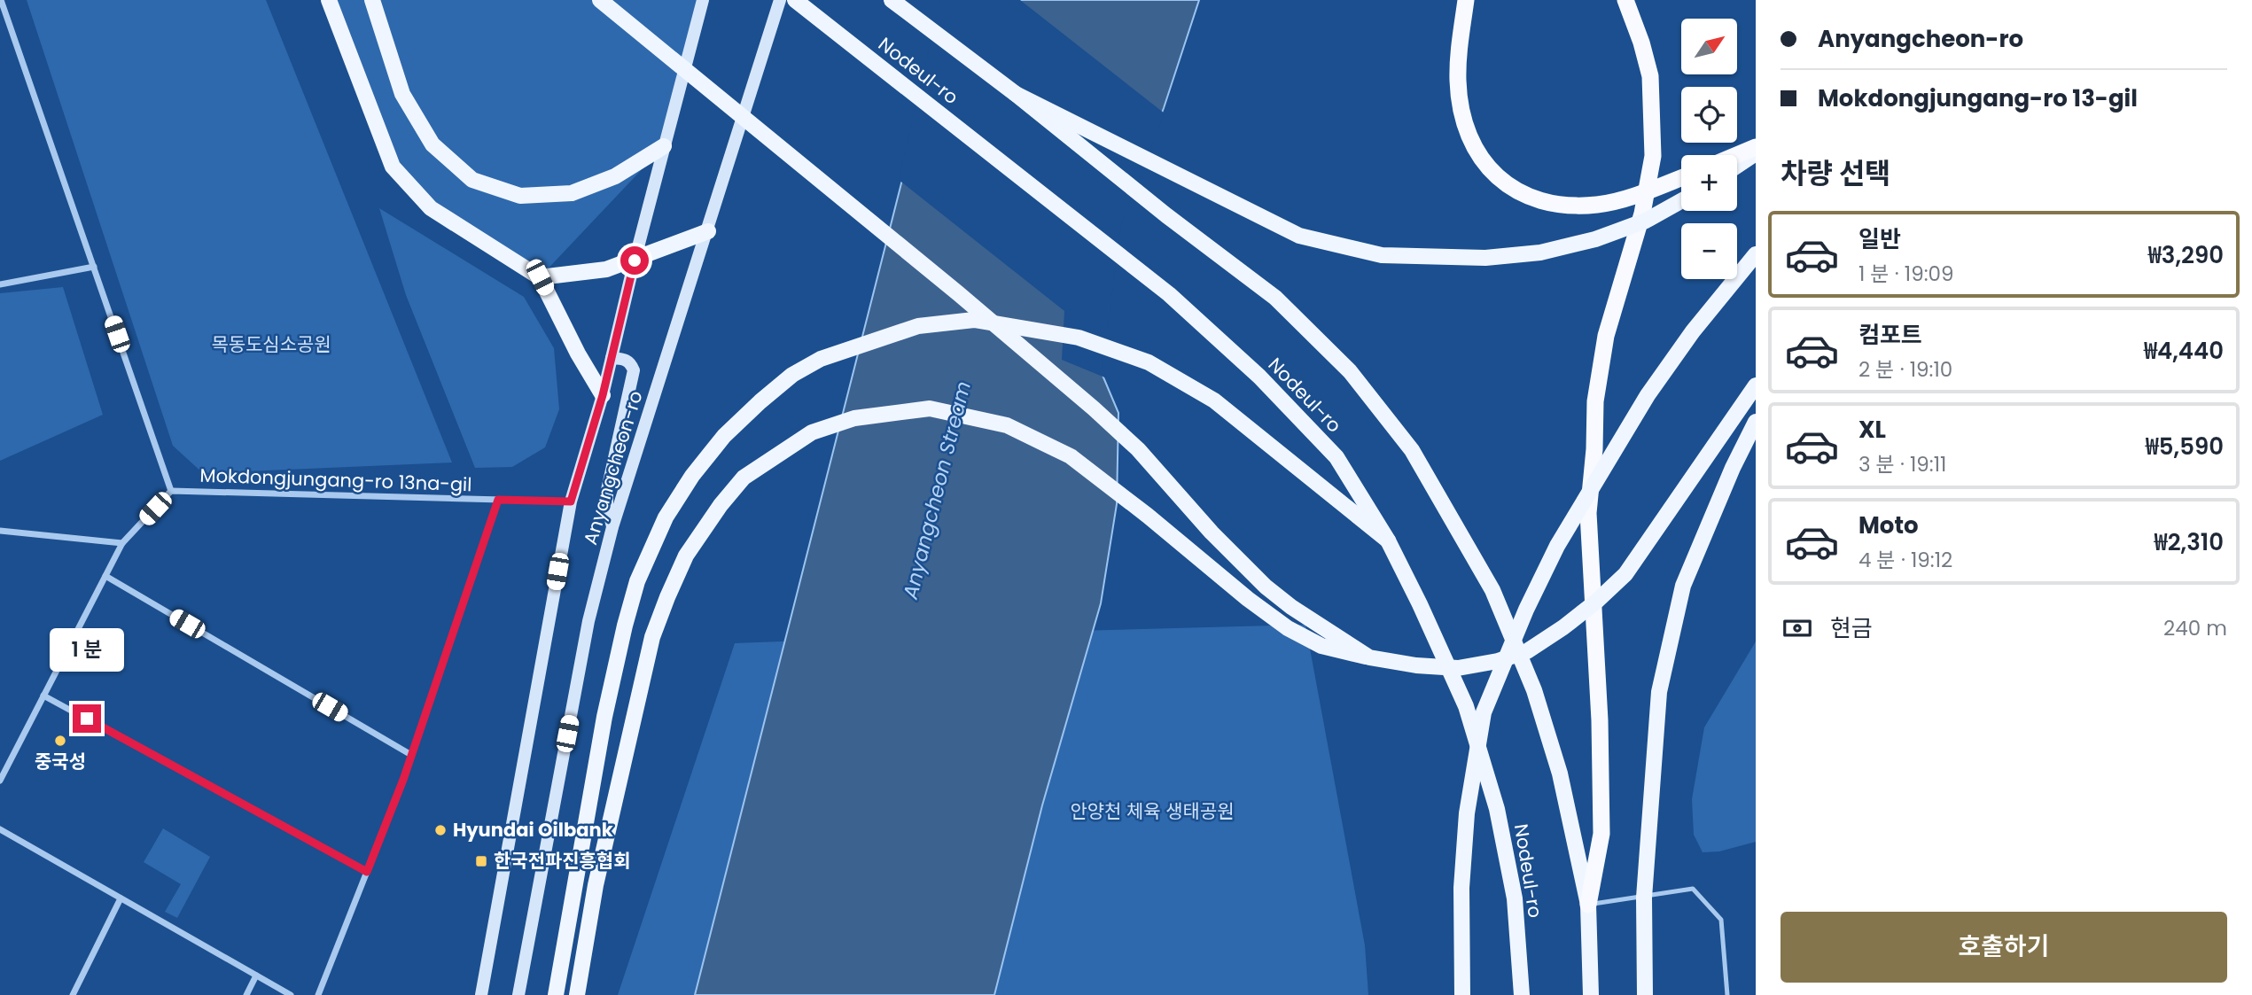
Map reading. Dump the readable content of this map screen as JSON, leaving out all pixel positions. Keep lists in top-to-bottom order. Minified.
{"streets":{"main road":["Nodeul-ro","Anyangcheon-ro"],"street":["Mokdongjungang-ro 13na-gil"]},"crossings":[["Anyangcheon-ro","Mokdongjungang-ro 13na-gil"]],"water":["Anyangcheon Stream"],"parks":["목동도심소공원","안양천 체육 생태공원"],"places":{"other":["중국성","Hyundai Oilbank"],"transit":["한국전파진흥협회"]},"north":"top right","page":{"banner":["Anyangcheon-ro","Mokdongjungang-ro 13-gil"],"map_buttons":["+","−"],"heading":"차량 선택","list":[{"name":"일반","note":"1 분 · 19:09","value":"₩3,290"},{"name":"컴포트","note":"2 분 · 19:10","value":"₩4,440"},{"name":"XL","note":"3 분 · 19:11","value":"₩5,590"},{"name":"Moto","note":"4 분 · 19:12","value":"₩2,310"}],"pay":["현금","240 m"],"bubble":"1 분","buttons":"호출하기"}}
